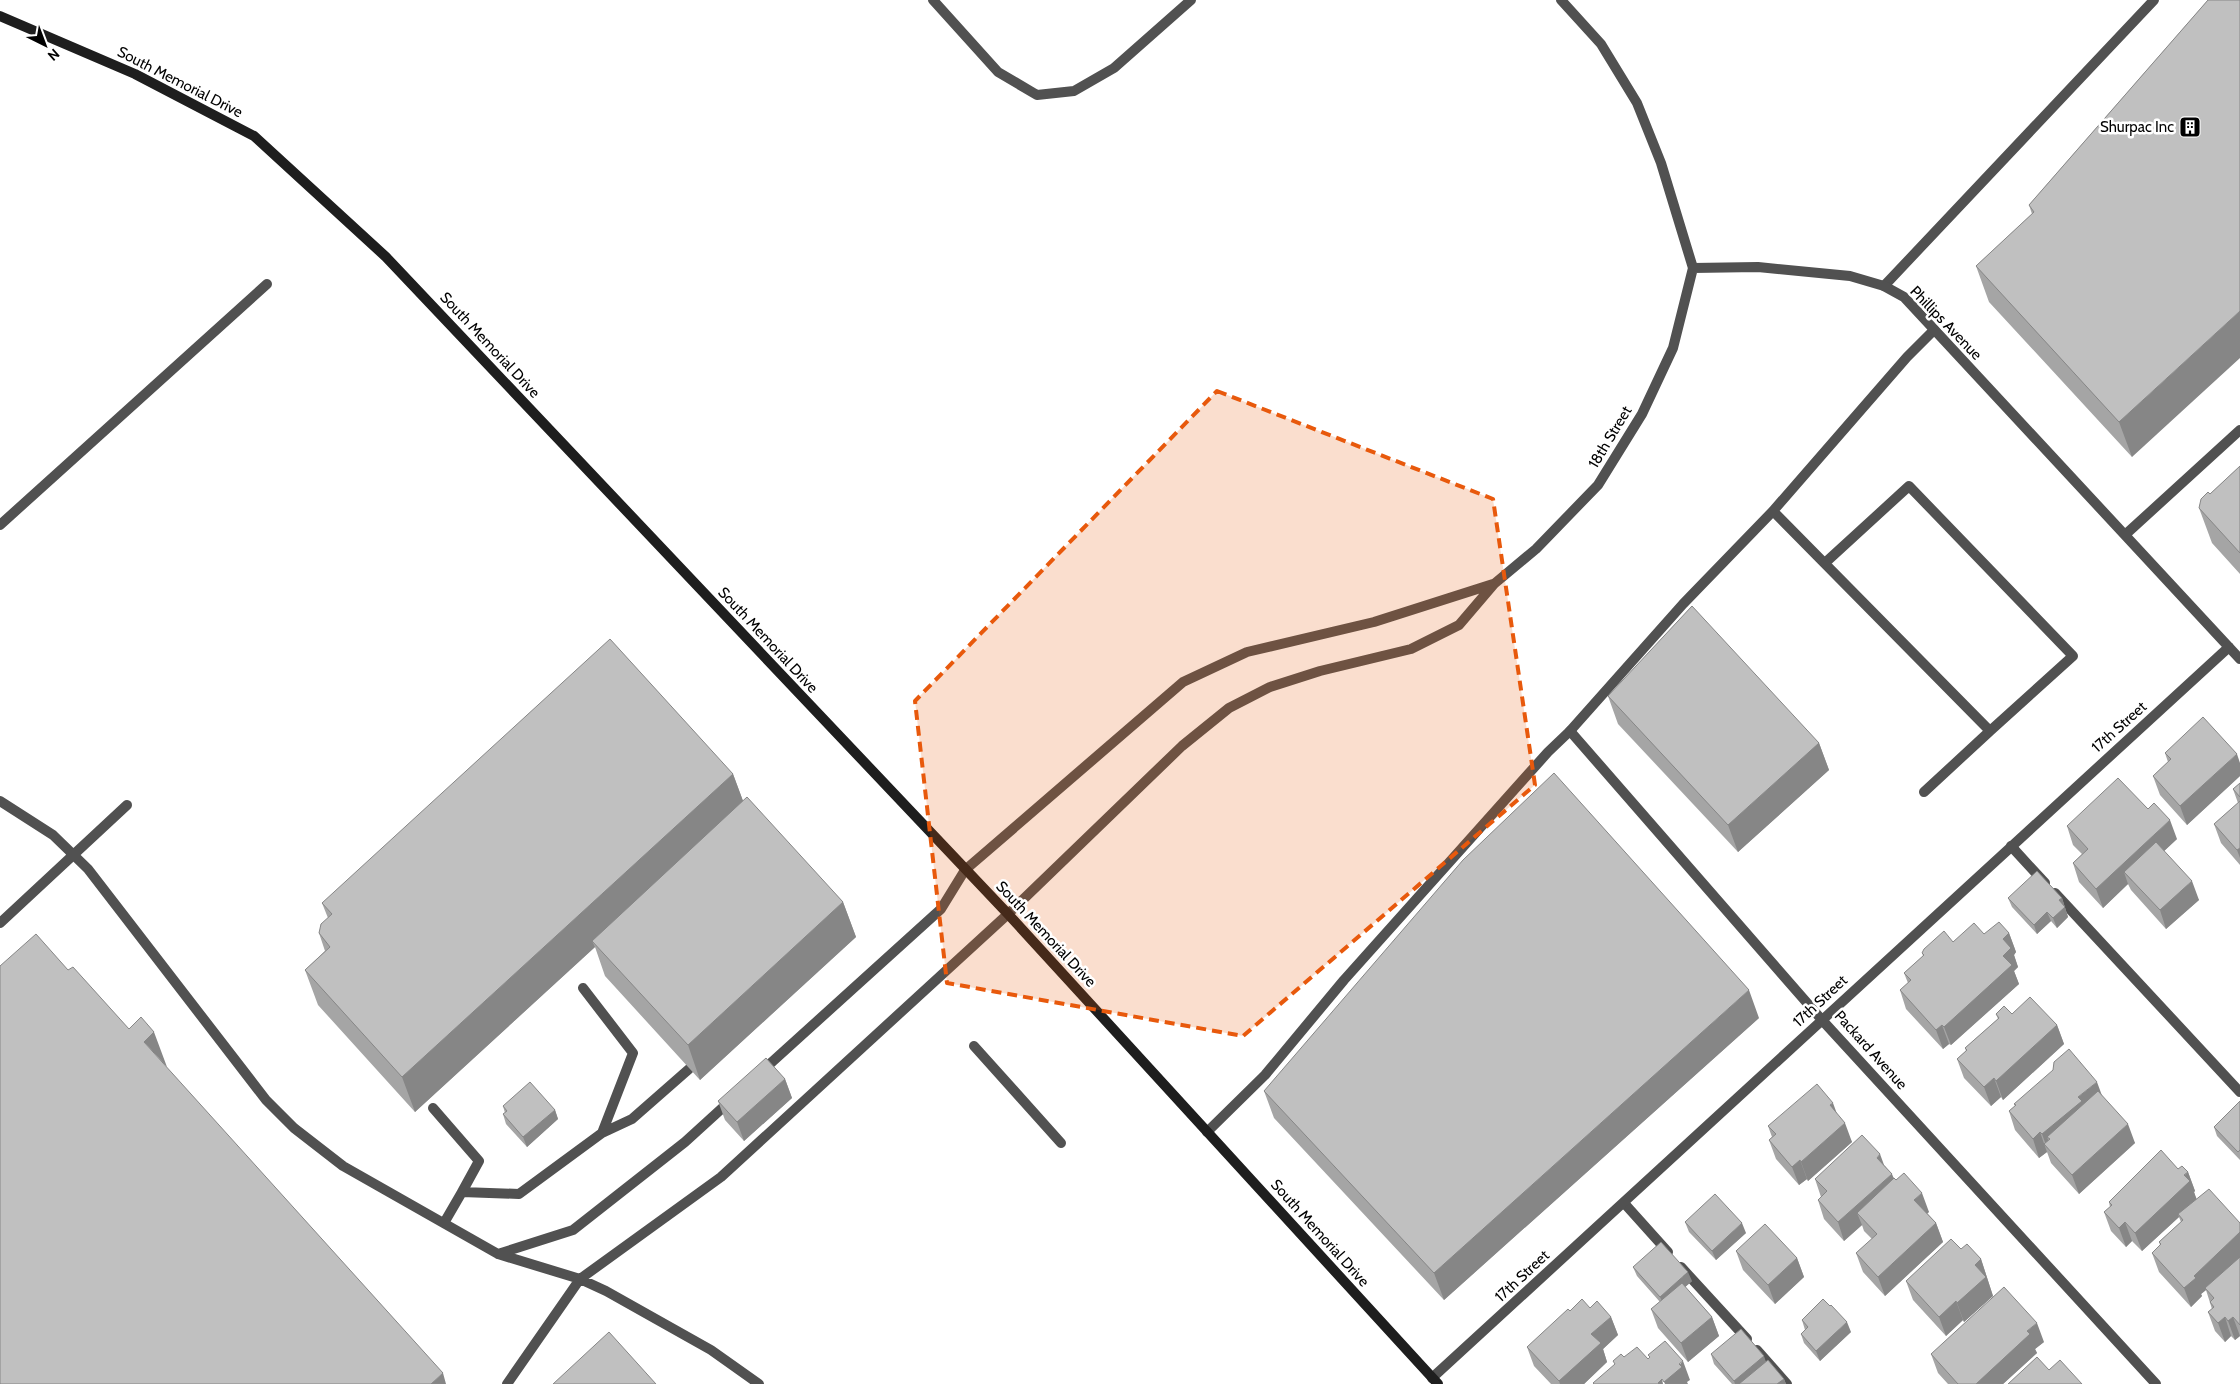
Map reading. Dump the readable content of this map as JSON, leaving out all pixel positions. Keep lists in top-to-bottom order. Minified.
{"streets":{"main road":["South Memorial Drive"],"street":["Phillips Avenue","18th Street","17th Street","Packard Avenue"]},"crossings":[["South Memorial Drive","17th Street"],["Phillips Avenue","18th Street"],["Phillips Avenue","17th Street"],["17th Street","Packard Avenue"]],"places":{"building":["Shurpac Inc"]},"north":"bottom right"}
